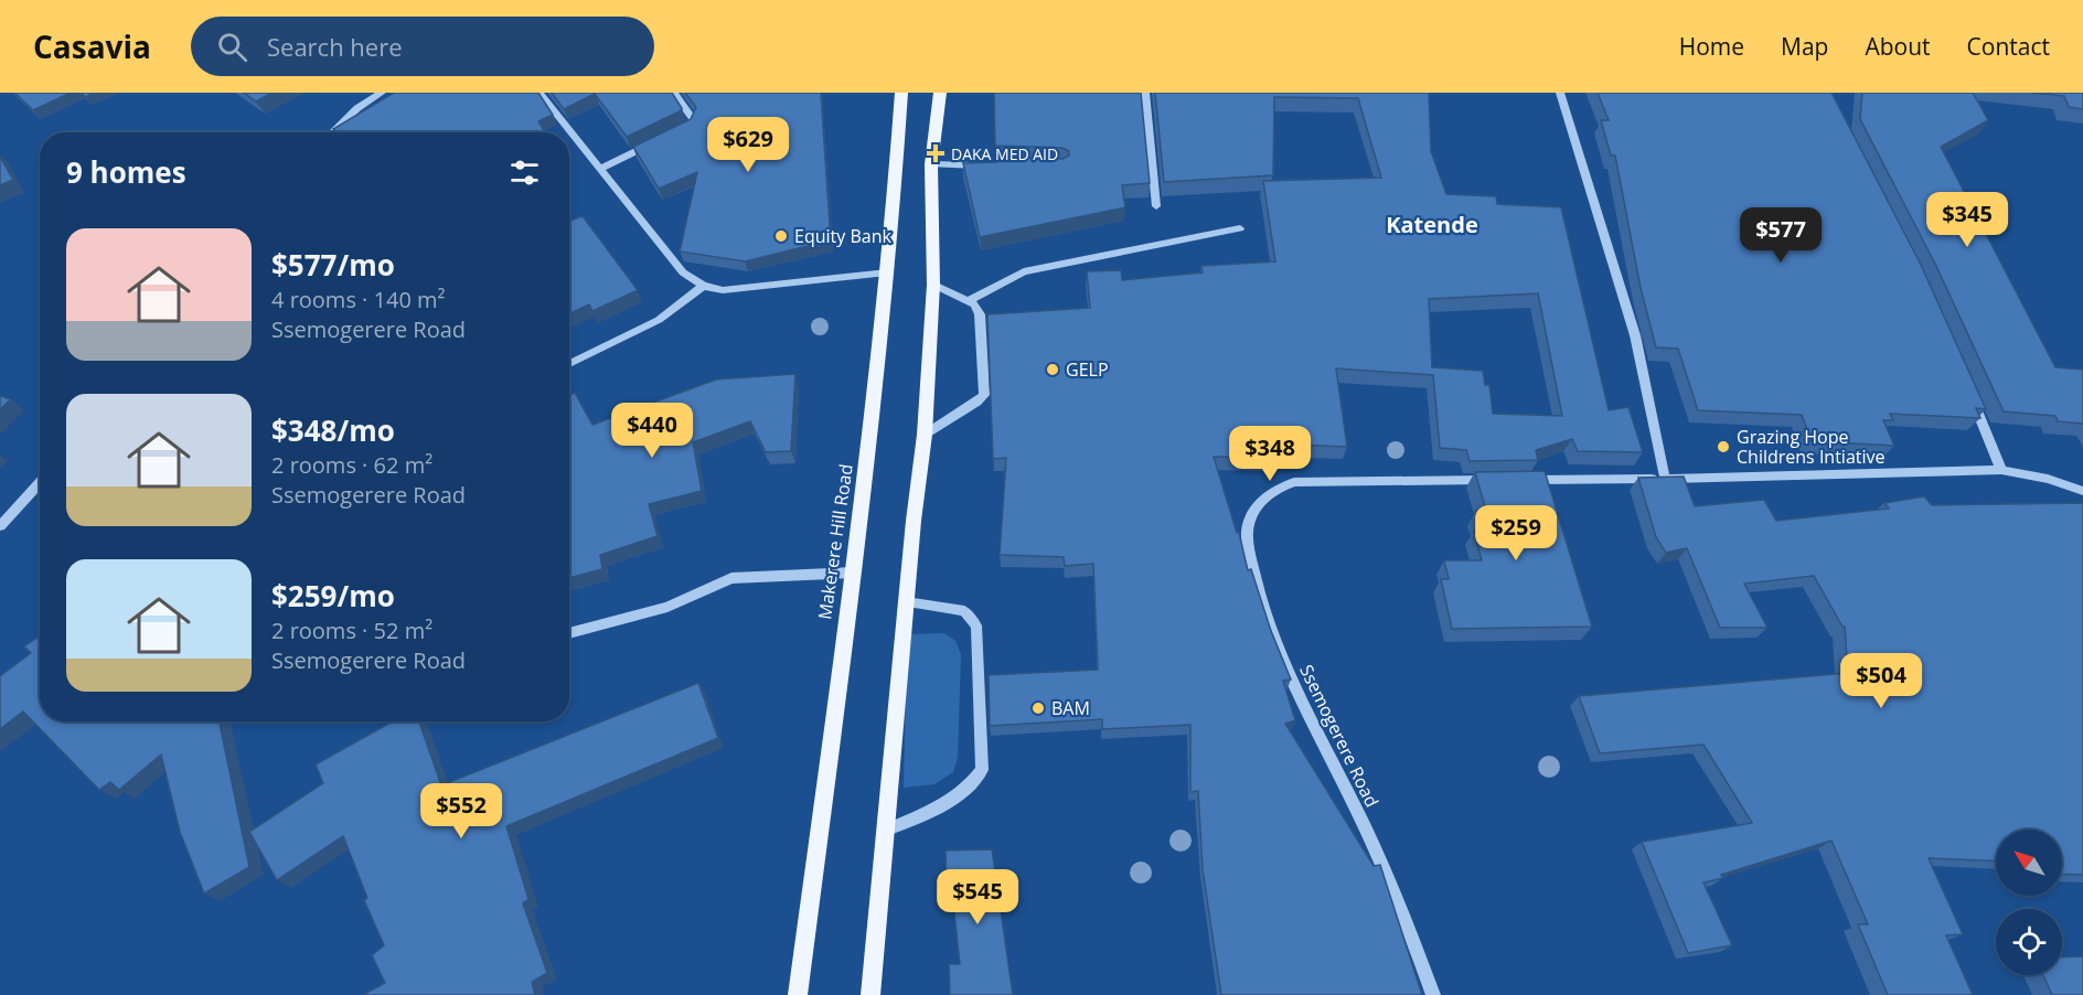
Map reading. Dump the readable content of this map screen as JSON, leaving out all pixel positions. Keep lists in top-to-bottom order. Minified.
{"streets":{"main road":["Makerere Hill Road"],"street":["Ssemogerere Road"]},"districts":["Katende"],"places":{"health":["DAKA MED AID"],"other":["Equity Bank","GELP","Grazing Hope Childrens Intiative","BAM"]},"north":"top left","page":{"header":"Casavia","search":"Search here","nav":["Home","Map","About","Contact"],"price":["$629","$345","$577","$440","$348","$259","$504","$552","$545"],"heading":"9 homes","list":[{"name":"$577/mo","note":"4 rooms · 140 m² · Ssemogerere Road"},{"name":"$348/mo","note":"2 rooms · 62 m² · Ssemogerere Road"},{"name":"$259/mo","note":"2 rooms · 52 m² · Ssemogerere Road"}]}}
